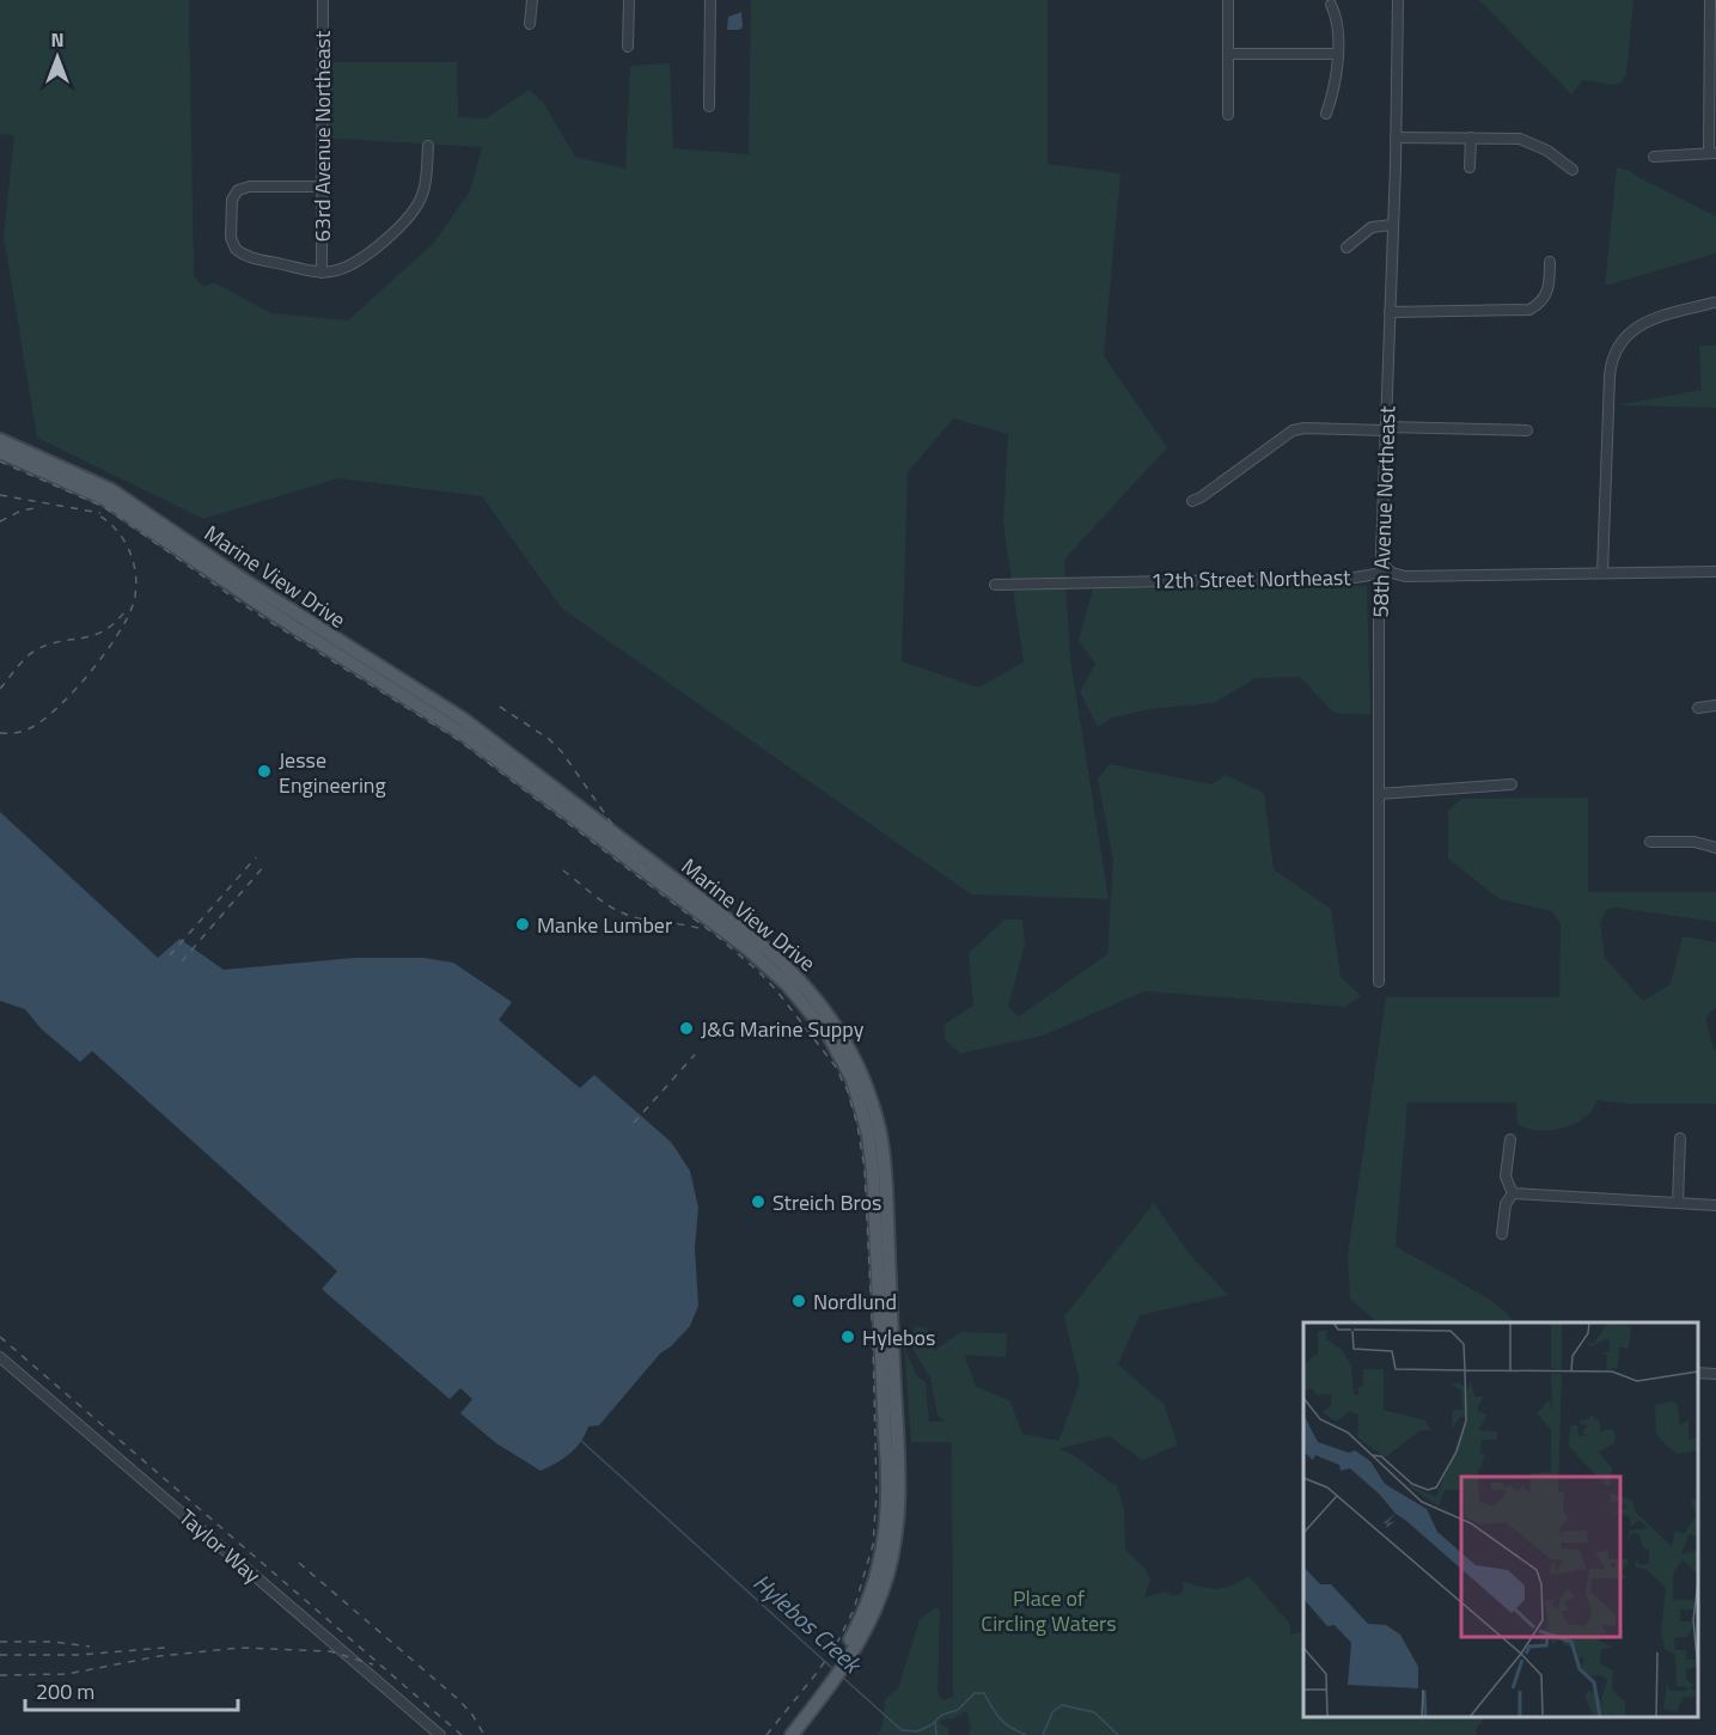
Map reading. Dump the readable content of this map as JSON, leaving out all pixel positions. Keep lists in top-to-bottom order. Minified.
{"streets":{"main road":["Marine View Drive"],"street":["63rd Avenue Northeast","58th Avenue Northeast","12th Street Northeast","Taylor Way"]},"crossings":[["58th Avenue Northeast","12th Street Northeast"]],"water":["Hylebos Creek"],"parks":["Place of Circling Waters"],"places":["Jesse Engineering","Manke Lumber","J&G Marine Suppy","Streich Bros","Nordlund","Hylebos"],"scale_bar":"200 m","north":"top"}
